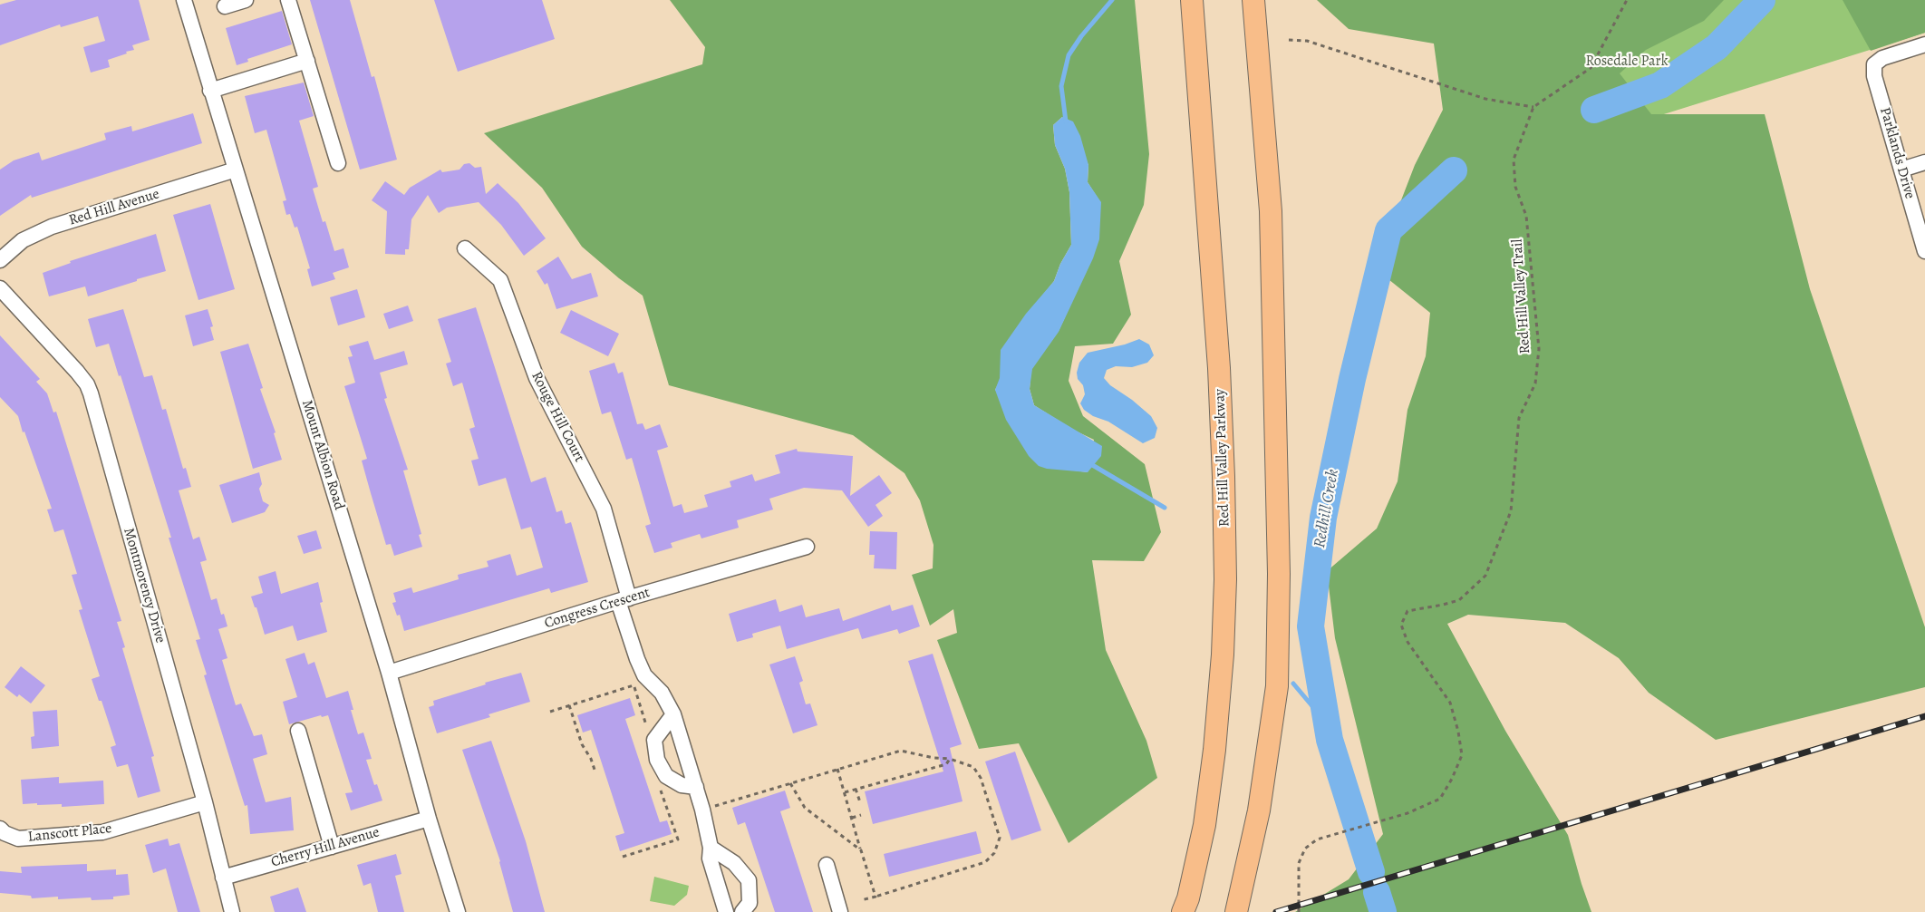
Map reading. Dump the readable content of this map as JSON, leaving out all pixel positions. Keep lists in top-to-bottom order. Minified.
{"streets":{"highway":["Red Hill Valley Parkway"],"street":["Parklands Drive","Red Hill Avenue","Rouge Hill Court","Mount Albion Road","Montmorency Drive","Congress Crescent","Lanscott Place","Cherry Hill Avenue"],"path":["Red Hill Valley Trail"]},"crossings":[["Red Hill Avenue","Mount Albion Road"],["Rouge Hill Court","Congress Crescent"],["Mount Albion Road","Congress Crescent"],["Mount Albion Road","Cherry Hill Avenue"],["Montmorency Drive","Lanscott Place"],["Montmorency Drive","Cherry Hill Avenue"]],"water":["Redhill Creek"],"parks":["Rosedale Park"]}
